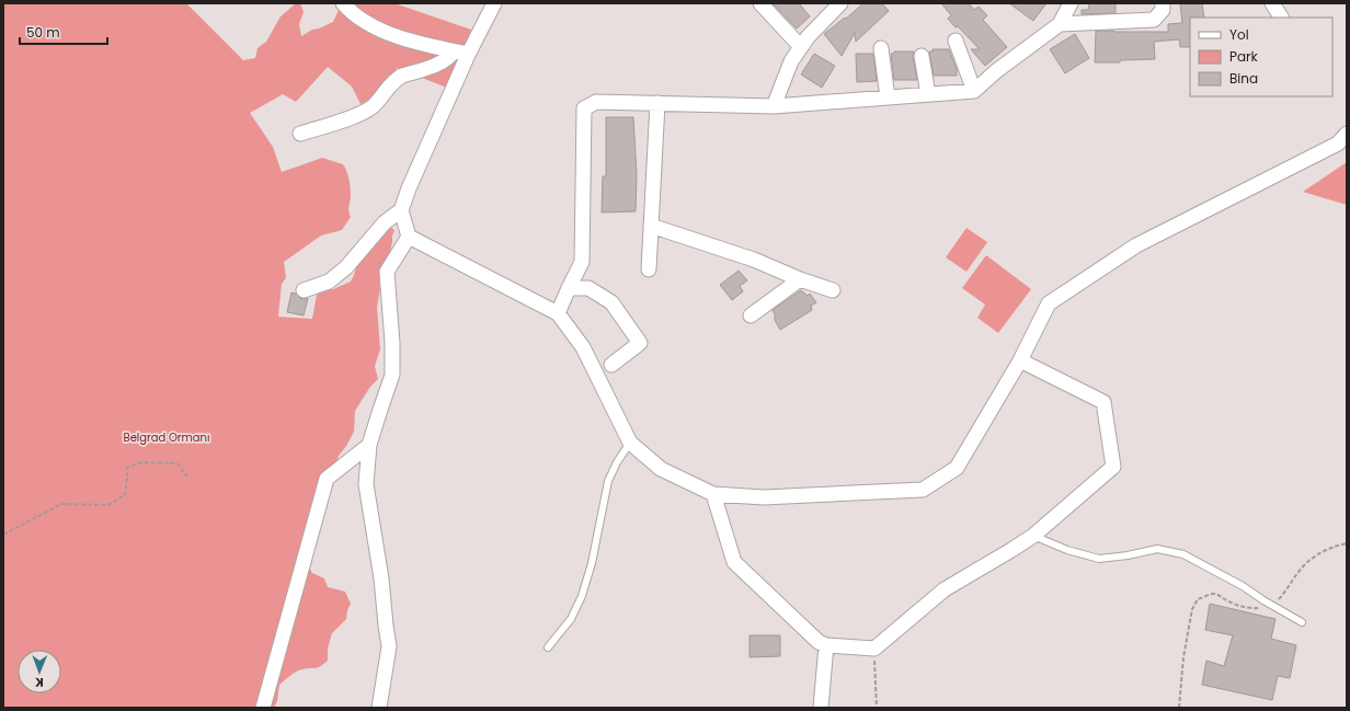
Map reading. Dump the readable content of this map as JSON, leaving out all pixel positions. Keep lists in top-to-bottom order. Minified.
{"parks":["Belgrad Ormanı"],"legend":["Yol","Park","Bina"],"scale_bar":"50 m","north":"bottom"}
